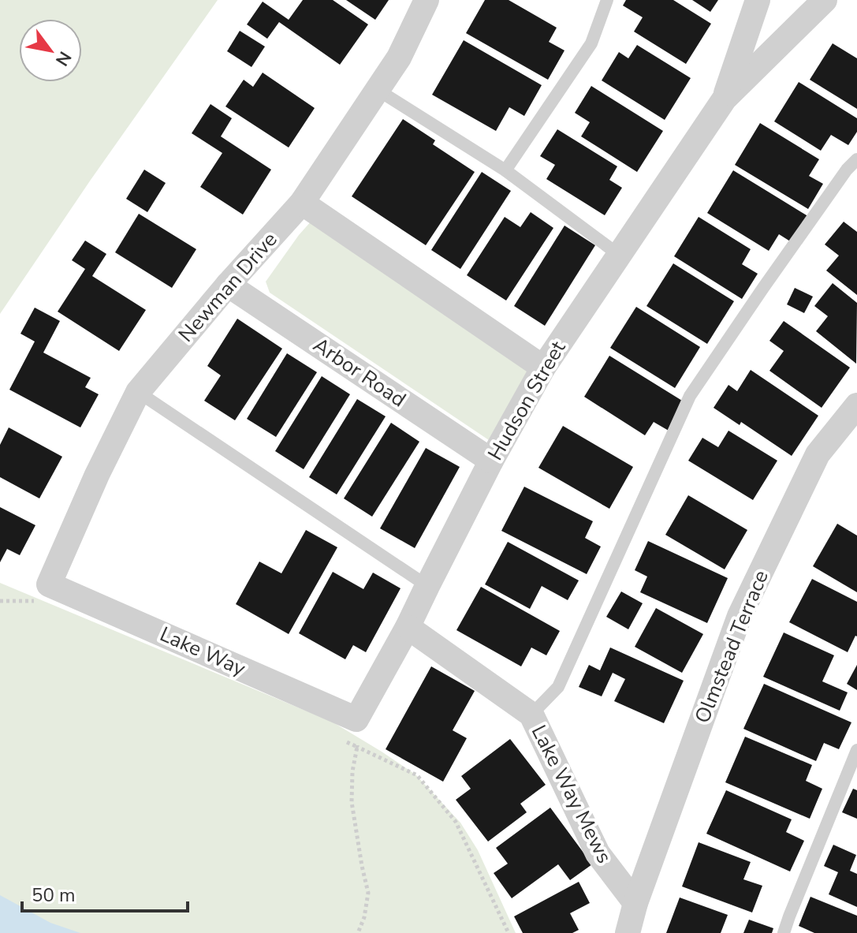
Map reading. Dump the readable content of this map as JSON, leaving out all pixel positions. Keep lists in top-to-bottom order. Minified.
{"streets":{"street":["Newman Drive","Arbor Road","Hudson Street","Olmstead Terrace","Lake Way","Lake Way Mews"]},"crossings":[["Newman Drive","Arbor Road"],["Newman Drive","Lake Way"],["Arbor Road","Hudson Street"],["Hudson Street","Lake Way"],["Hudson Street","Lake Way Mews"],["Olmstead Terrace","Lake Way Mews"]],"scale_bar":"50 m","north":"bottom right"}
